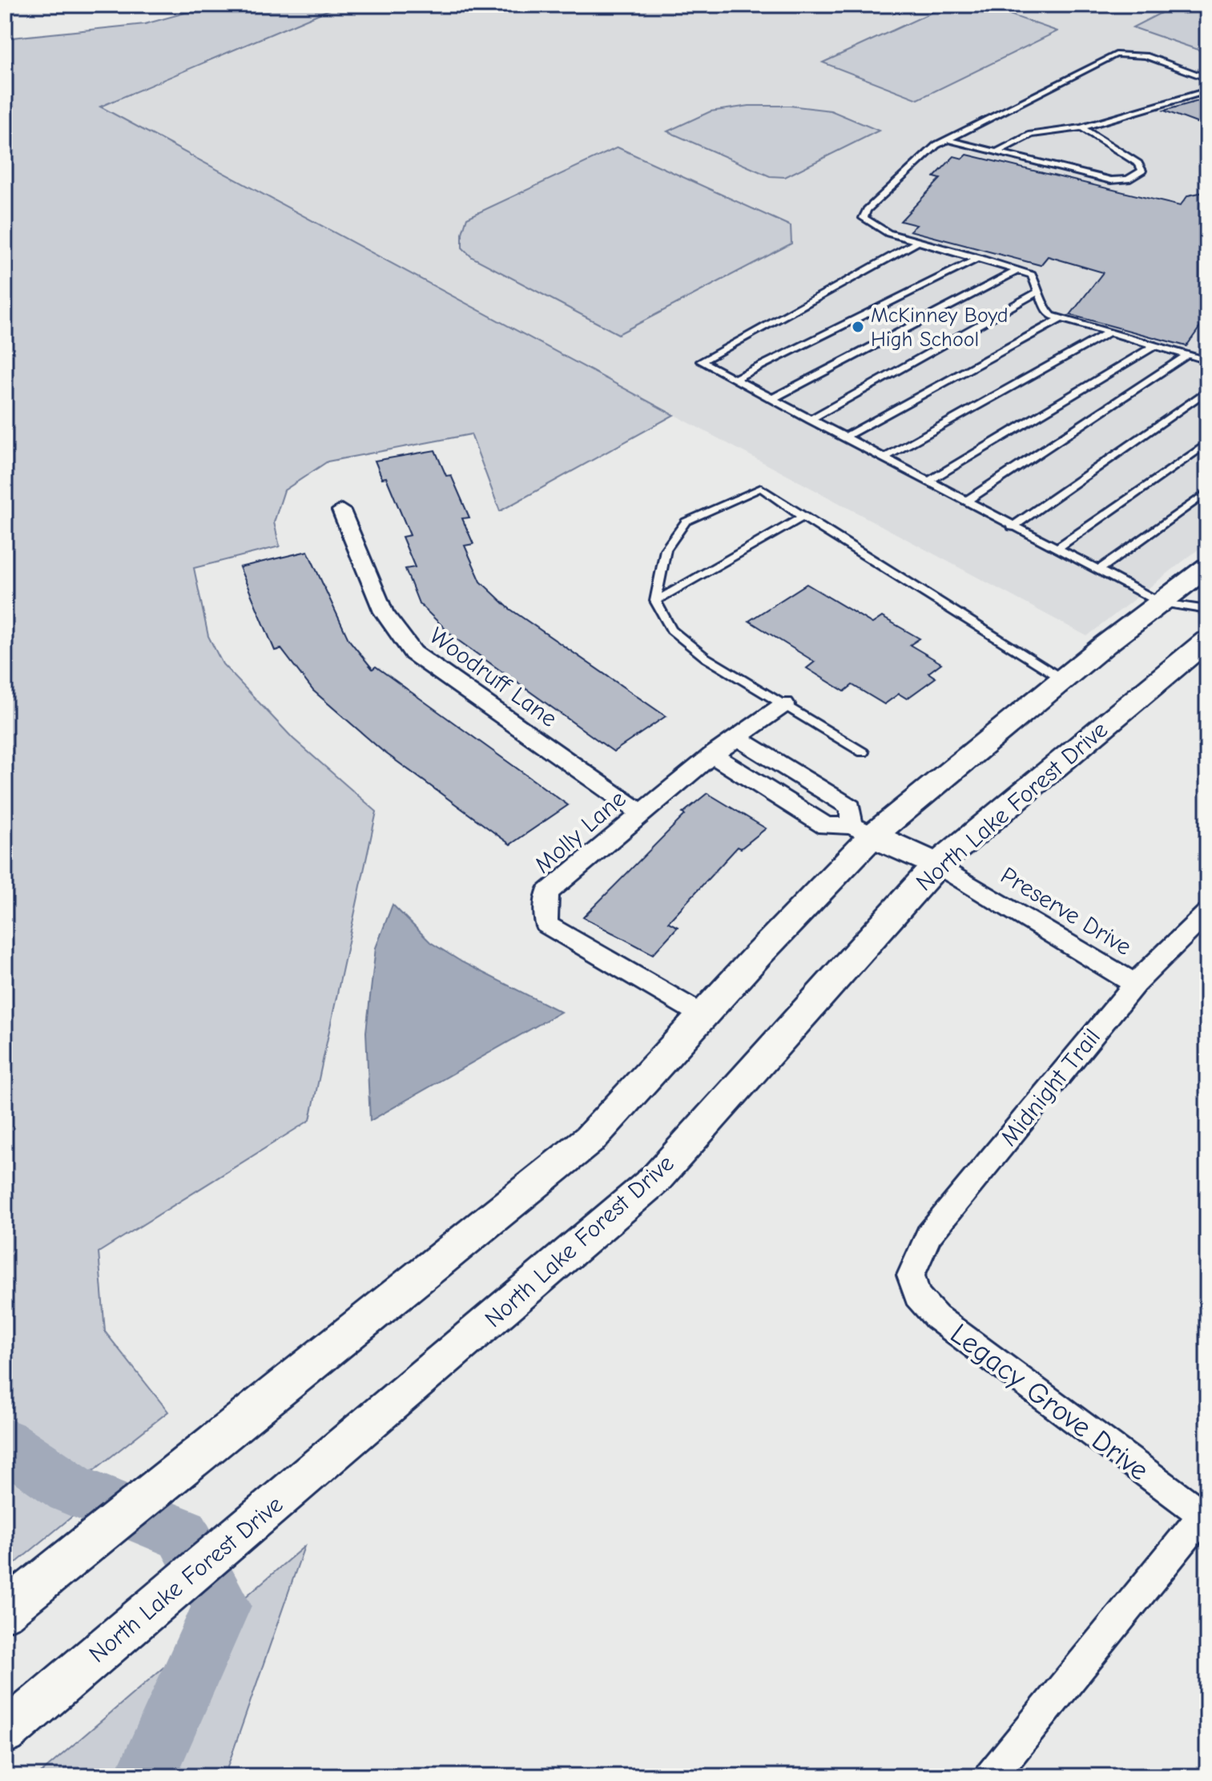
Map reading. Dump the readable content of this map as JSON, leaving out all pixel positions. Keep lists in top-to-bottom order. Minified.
{"streets":{"main road":["North Lake Forest Drive"],"street":["Woodruff Lane","Molly Lane","Preserve Drive","Midnight Trail","Legacy Grove Drive"]},"crossings":[["Woodruff Lane","Molly Lane"],["North Lake Forest Drive","Preserve Drive"],["Preserve Drive","Midnight Trail"],["Midnight Trail","Legacy Grove Drive"]],"places":["McKinney Boyd High School"]}
